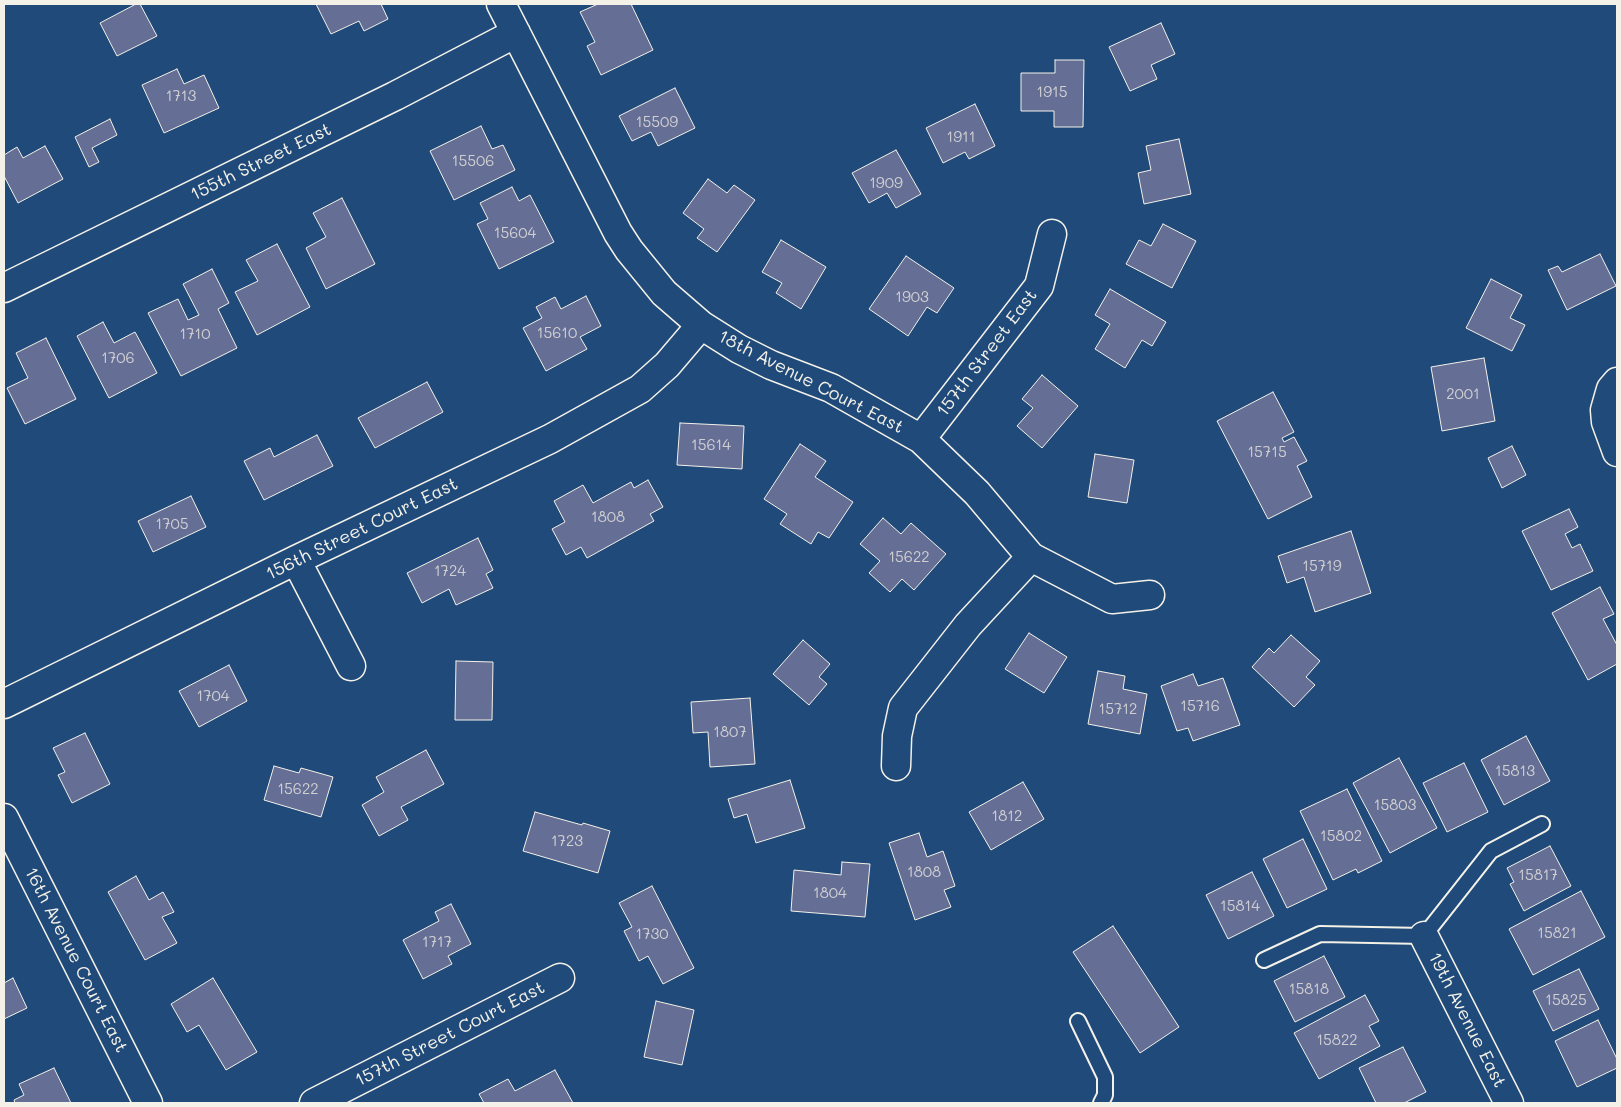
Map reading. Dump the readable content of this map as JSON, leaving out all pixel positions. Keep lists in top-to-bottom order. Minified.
{"streets":{"street":["155th Street East","157th Street East","18th Avenue Court East","156th Street Court East","16th Avenue Court East","19th Avenue East","157th Street Court East"]},"crossings":[["155th Street East","18th Avenue Court East"],["157th Street East","18th Avenue Court East"],["18th Avenue Court East","156th Street Court East"]],"house_numbers":["1915","1713","15509","1911","15506","1909","15604","1903","15610","1710","1706","2001","15614","15715","1808","1705","15622","15719","1724","1704","15716","15712","1807","15813","15622","15803","1812","15802","1723","1808","15817","1804","15814","15821","1730","1717","15818","15825","15822"]}
